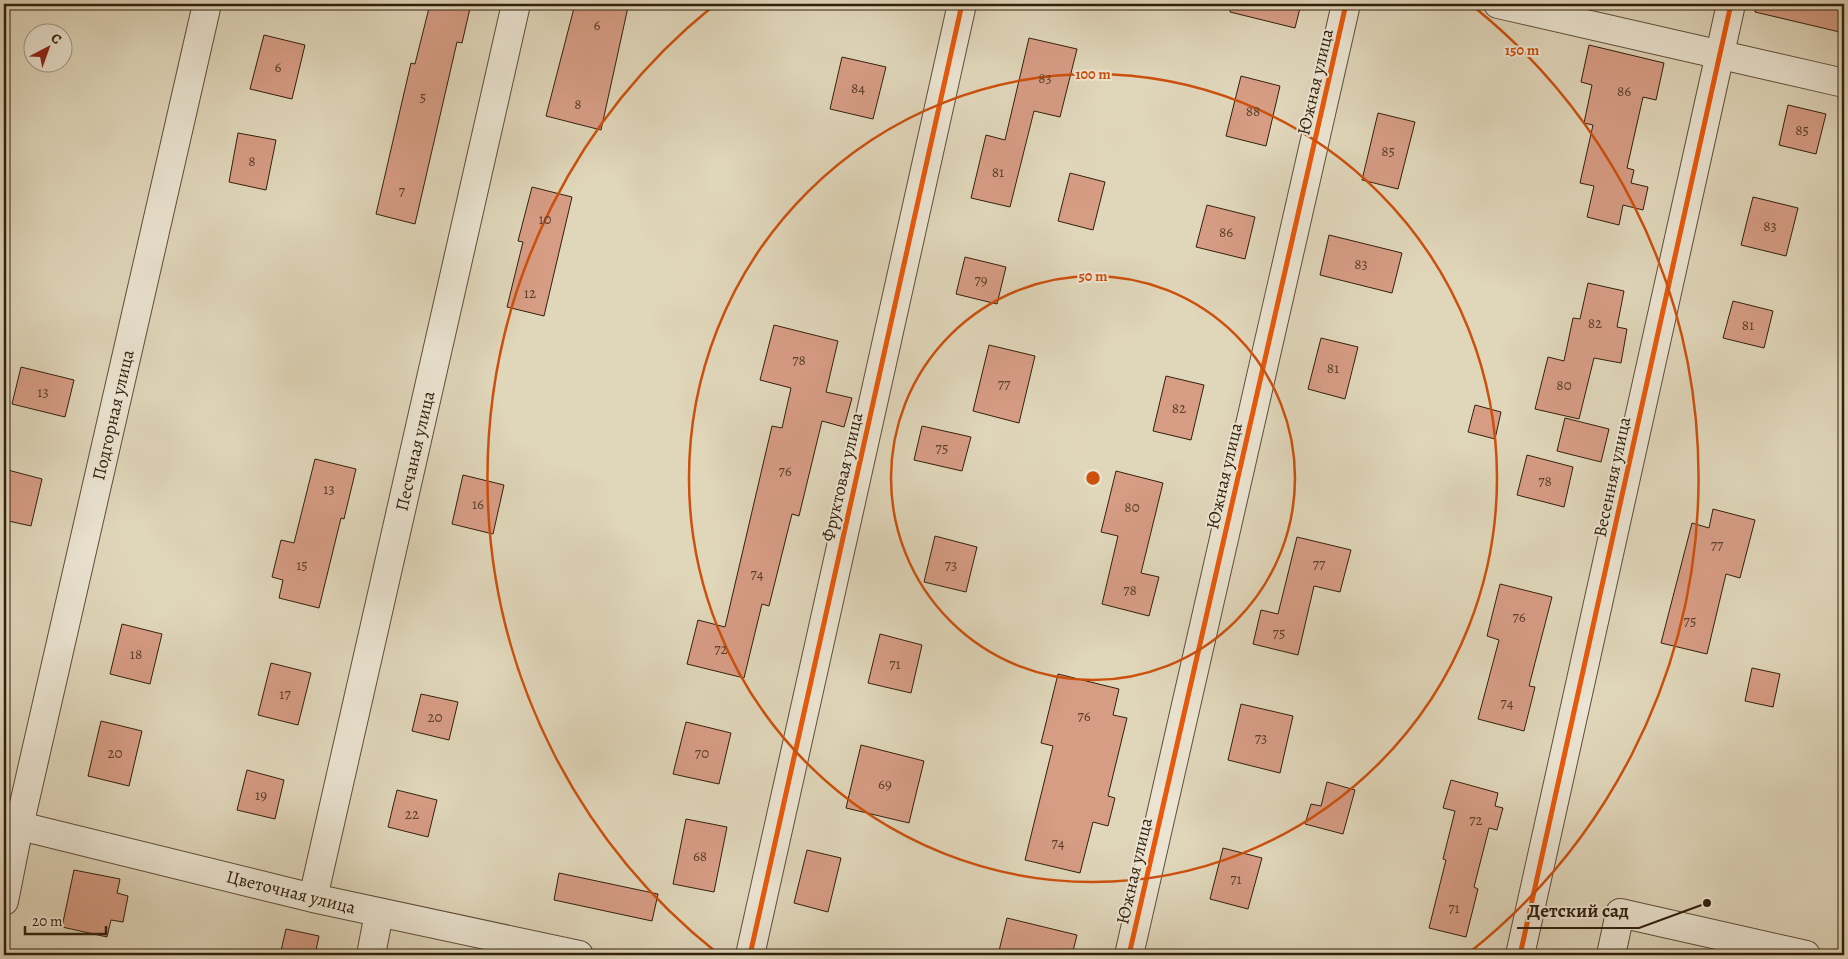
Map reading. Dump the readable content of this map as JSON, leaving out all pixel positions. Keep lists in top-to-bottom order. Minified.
{"streets":{"street":["Южная улица","Подгорная улица","Песчаная улица","Фруктовая улица","Весенняя улица","Цветочная улица"]},"crossings":[["Подгорная улица","Цветочная улица"],["Песчаная улица","Цветочная улица"]],"places":["Детский сад"],"house_numbers":["6","6","83","84","86","5","8","88","85","85","8","81","7","10","83","86","83","79","12","82","81","78","81","77","80","13","82","75","76","78","13","16","80","77","77","15","73","74","78","76","75","75","72","18","71","17","74","76","20","73","20","70","69","19","22","72","74","68","71","71"],"scale_bar":"20 m","north":"top right","rings":["150 m","100 m","50 m"]}
